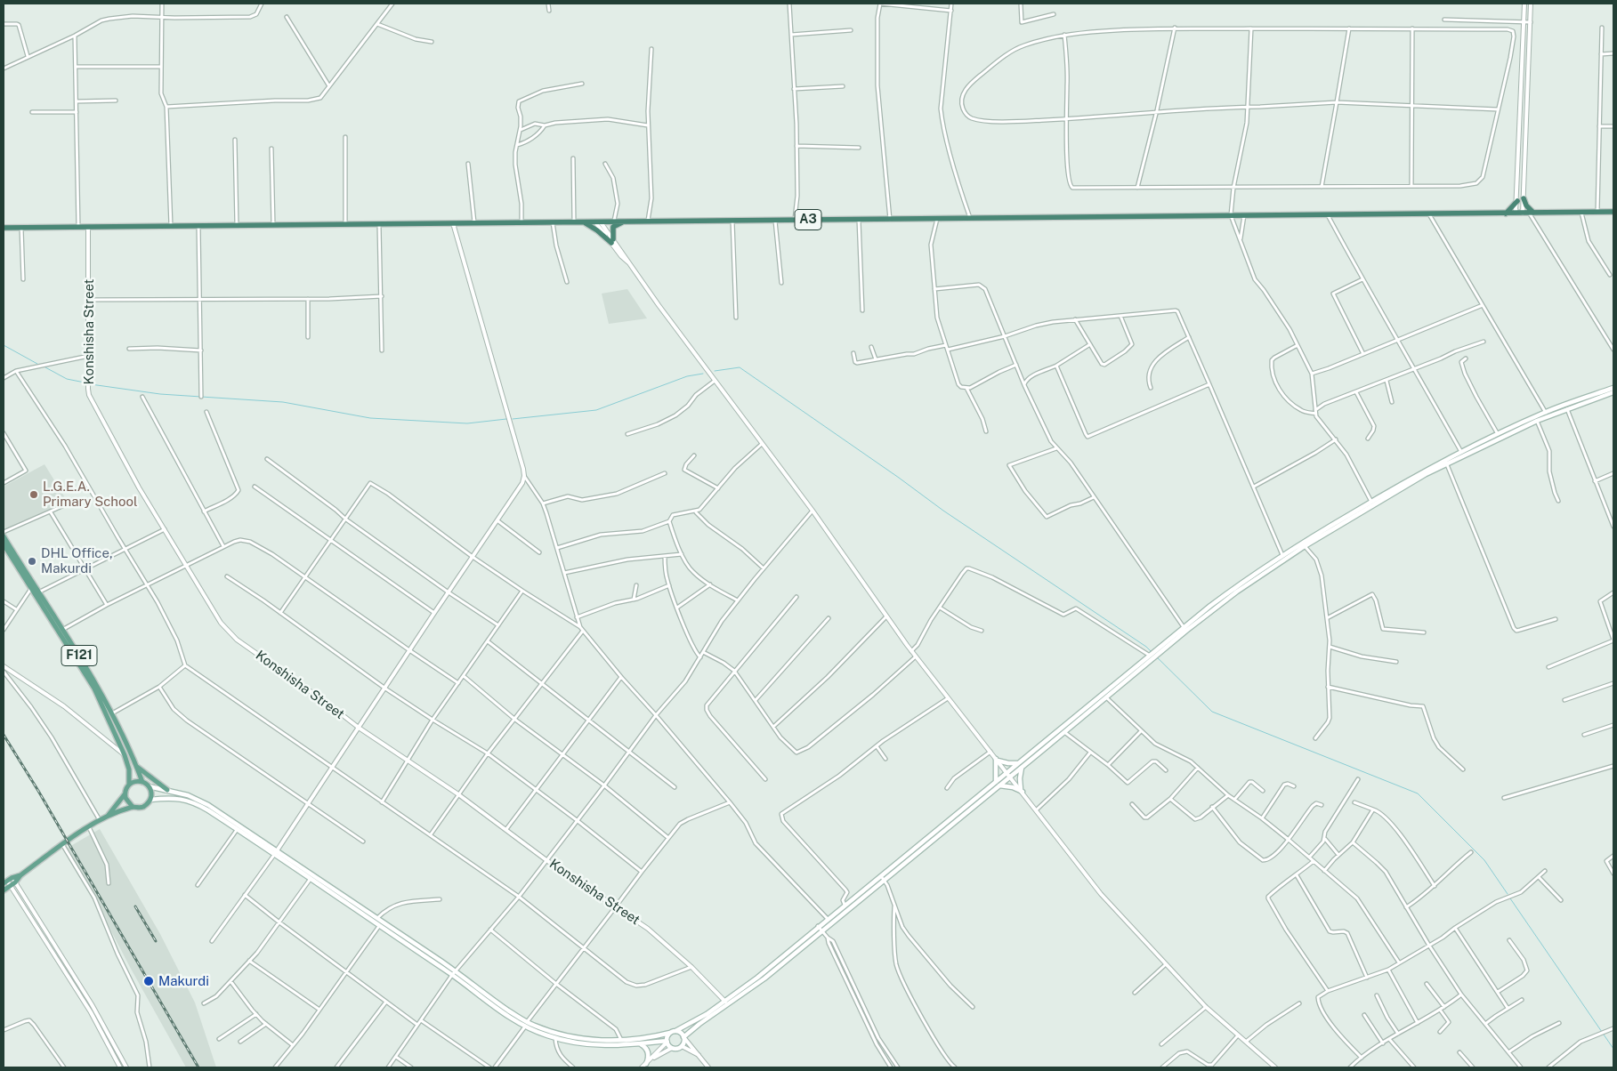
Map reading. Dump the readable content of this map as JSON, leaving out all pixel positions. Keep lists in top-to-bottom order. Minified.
{"streets":{"highway":["A3"],"main road":["F121"],"street":["Konshisha Street"]},"crossings":[["A3","Konshisha Street"]],"places":["L.G.E.A. Primary School","DHL Office, Makurdi","Makurdi"]}
